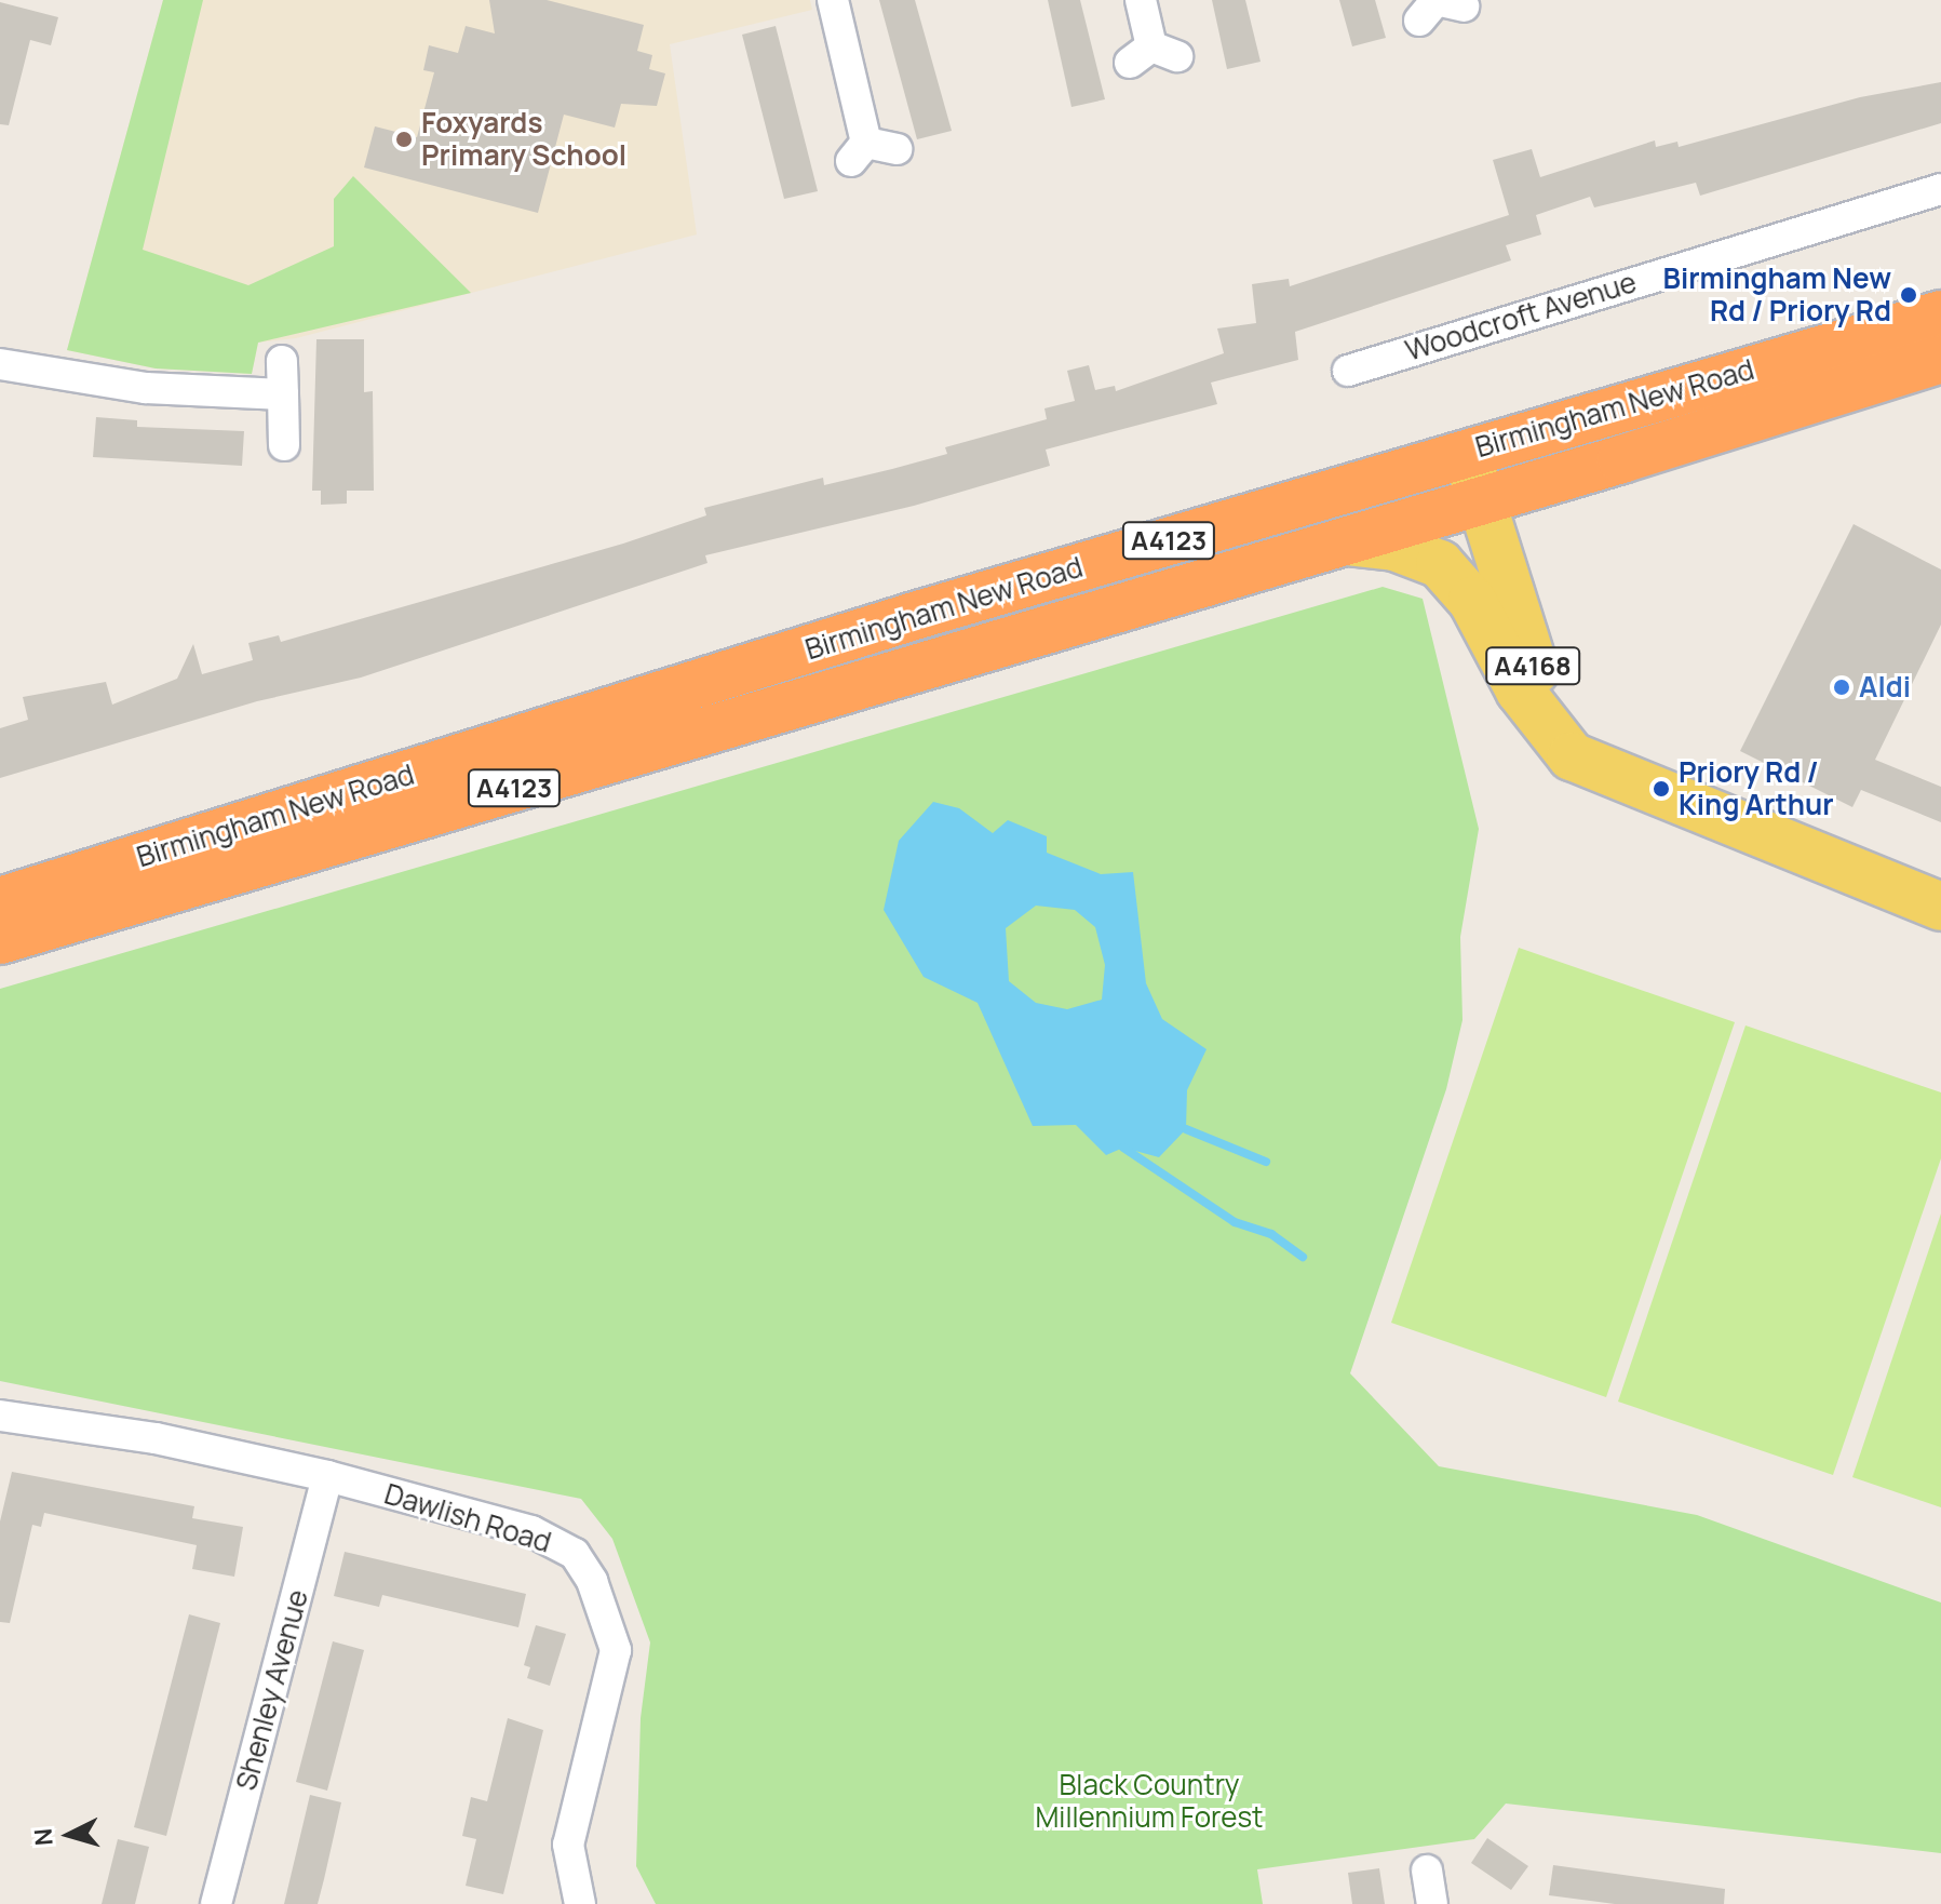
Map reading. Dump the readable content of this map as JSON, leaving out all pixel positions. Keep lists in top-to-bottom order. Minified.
{"streets":{"highway":["Birmingham New Road","A4123"],"main road":["A4168"],"street":["Woodcroft Avenue","Dawlish Road","Shenley Avenue"]},"crossings":[["Birmingham New Road","A4168"],["Dawlish Road","Shenley Avenue"]],"parks":["Black Country Millennium Forest"],"places":["Foxyards Primary School","Birmingham New Rd / Priory Rd","Aldi","Priory Rd / King Arthur"],"north":"left"}
